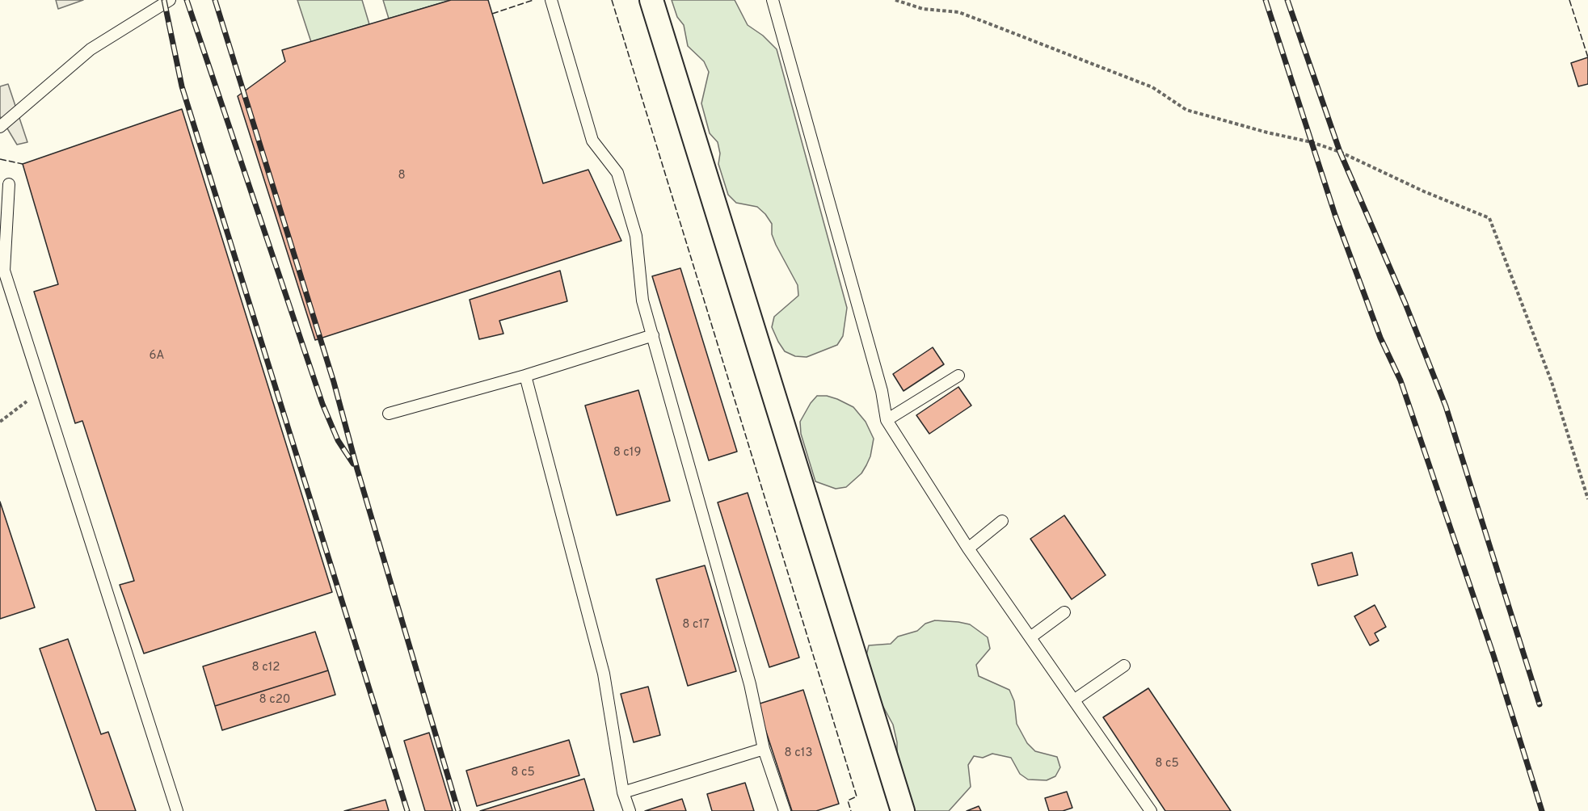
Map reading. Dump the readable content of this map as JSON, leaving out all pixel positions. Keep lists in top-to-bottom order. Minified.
{"house_numbers":["8","6А","8 с19","8 с17","8 с12","8 с20","8 с13","8 с5","8 с5"]}
